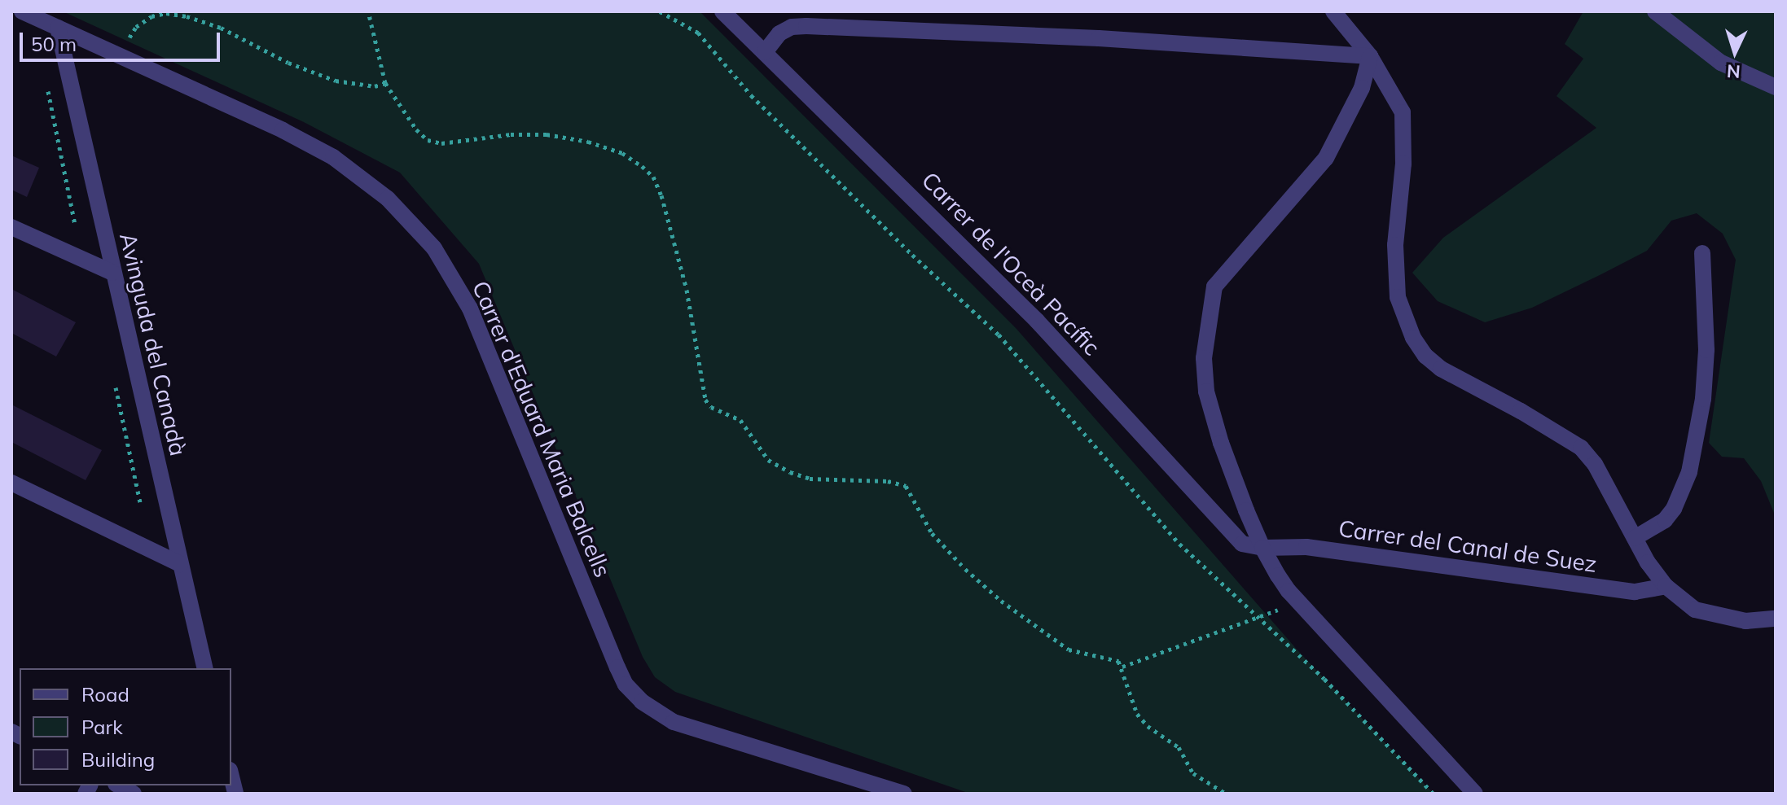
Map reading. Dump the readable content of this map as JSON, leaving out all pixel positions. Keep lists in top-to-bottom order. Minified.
{"streets":{"street":["Carrer de l'Oceà Pacífic","Avinguda del Canadà","Carrer d'Eduard Maria Balcells","Carrer del Canal de Suez"]},"crossings":[["Carrer de l'Oceà Pacífic","Carrer del Canal de Suez"],["Avinguda del Canadà","Carrer d'Eduard Maria Balcells"]],"legend":["Road","Park","Building"],"scale_bar":"50 m","north":"bottom"}
